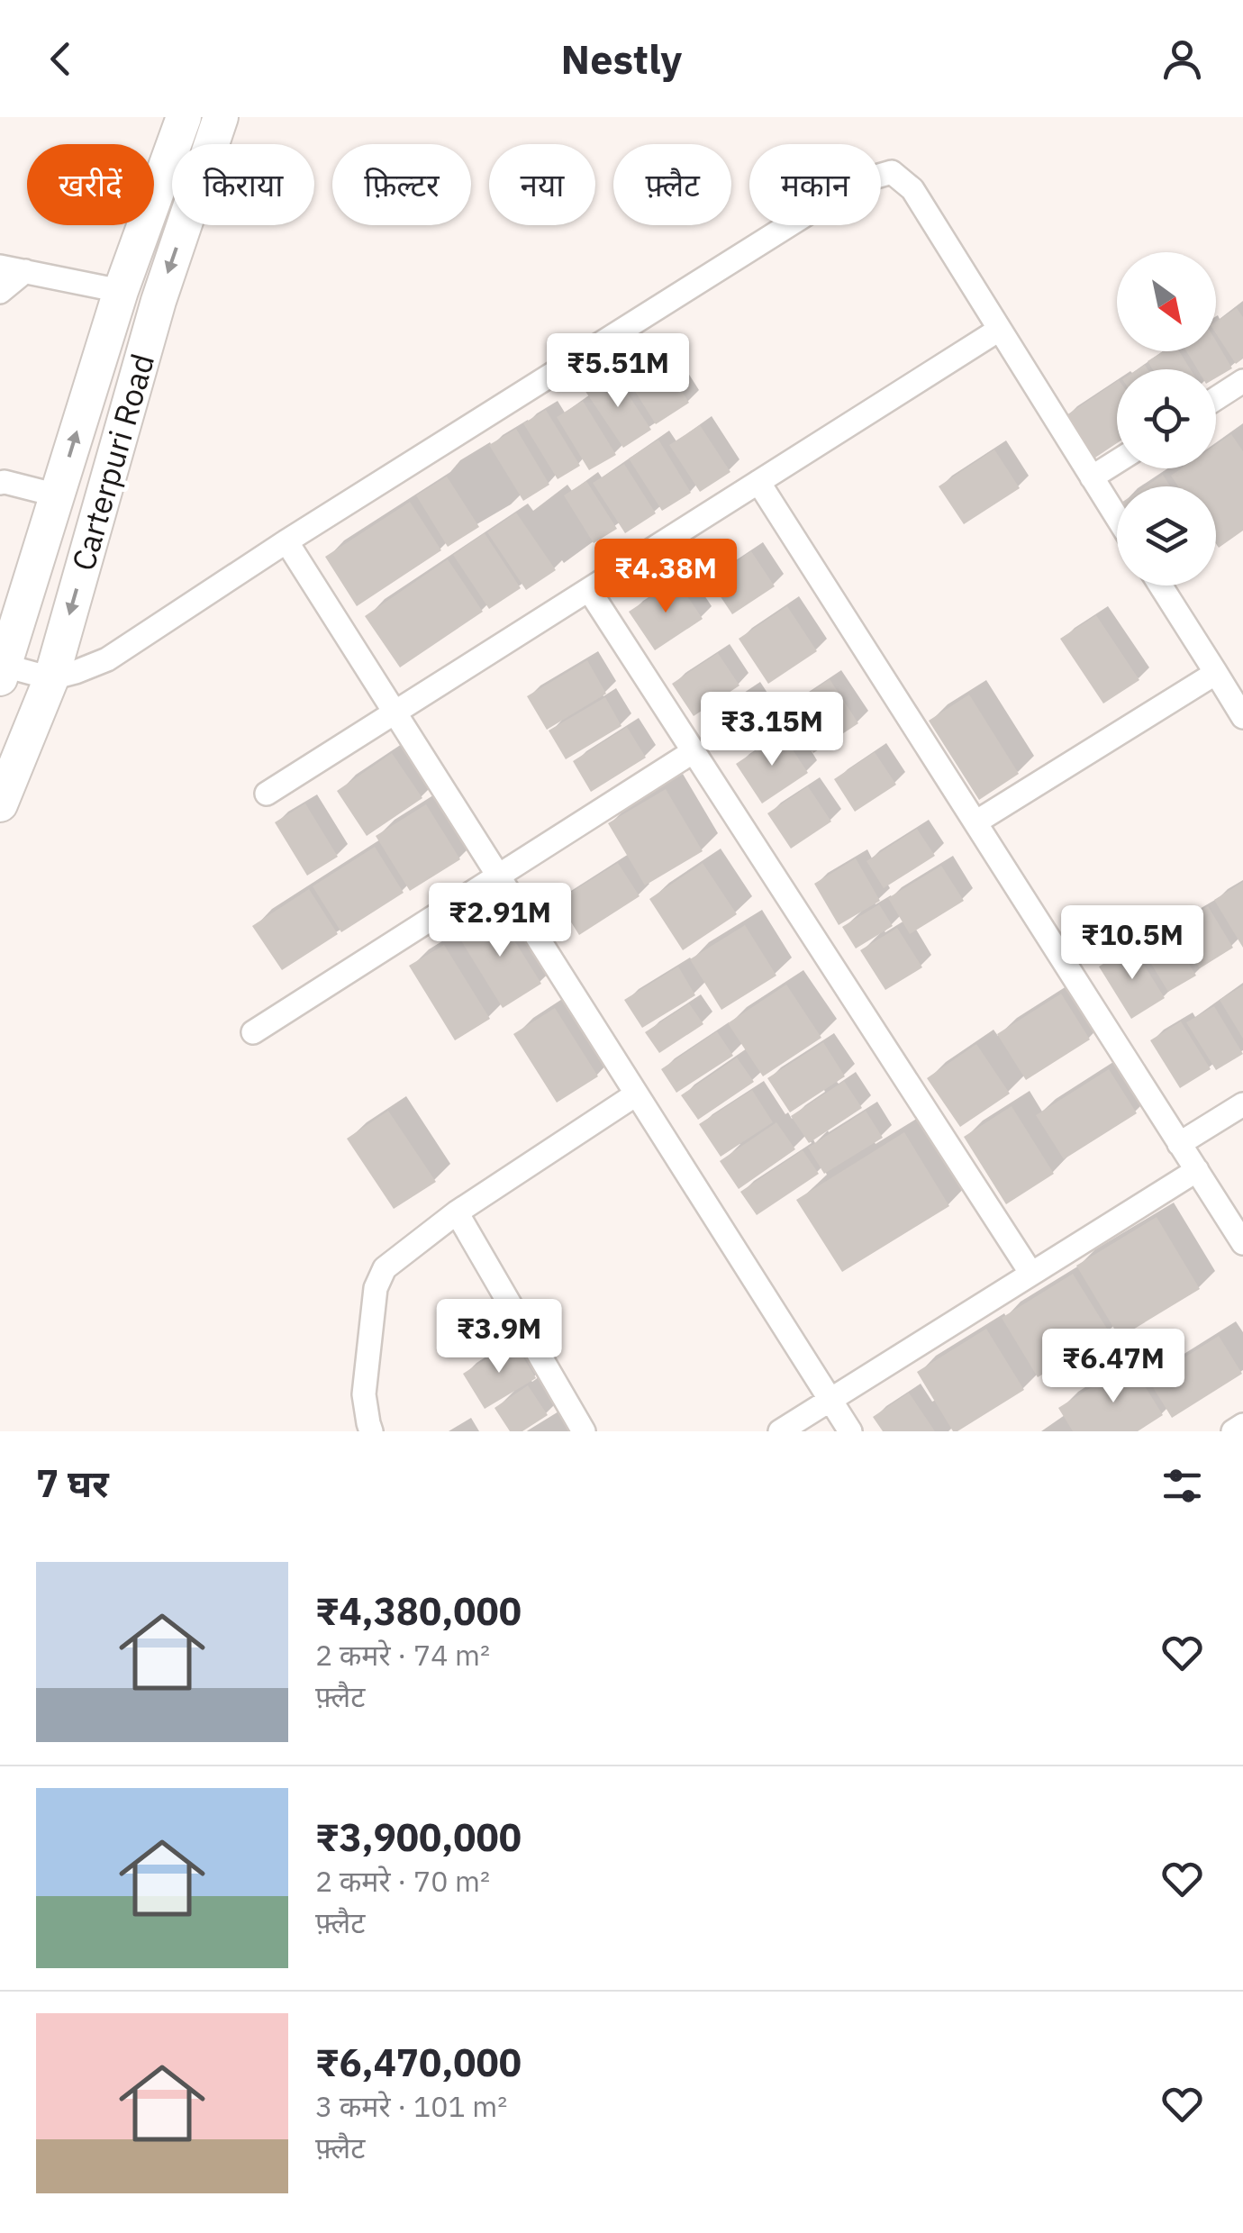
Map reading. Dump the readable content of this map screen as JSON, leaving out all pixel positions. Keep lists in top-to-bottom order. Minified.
{"streets":{"main road":["Carterpuri Road"]},"north":"bottom right","page":{"header":"Nestly","chip":["खरीदें","किराया","फ़िल्टर","नया","फ़्लैट","मकान"],"price":["₹5.51M","₹4.38M","₹3.15M","₹2.91M","₹10.5M","₹3.9M","₹6.47M"],"heading":"7 घर","list":[{"name":"₹4,380,000","note":"2 कमरे · 74 m² · फ़्लैट"},{"name":"₹3,900,000","note":"2 कमरे · 70 m² · फ़्लैट"},{"name":"₹6,470,000","note":"3 कमरे · 101 m² · फ़्लैट"}]}}
